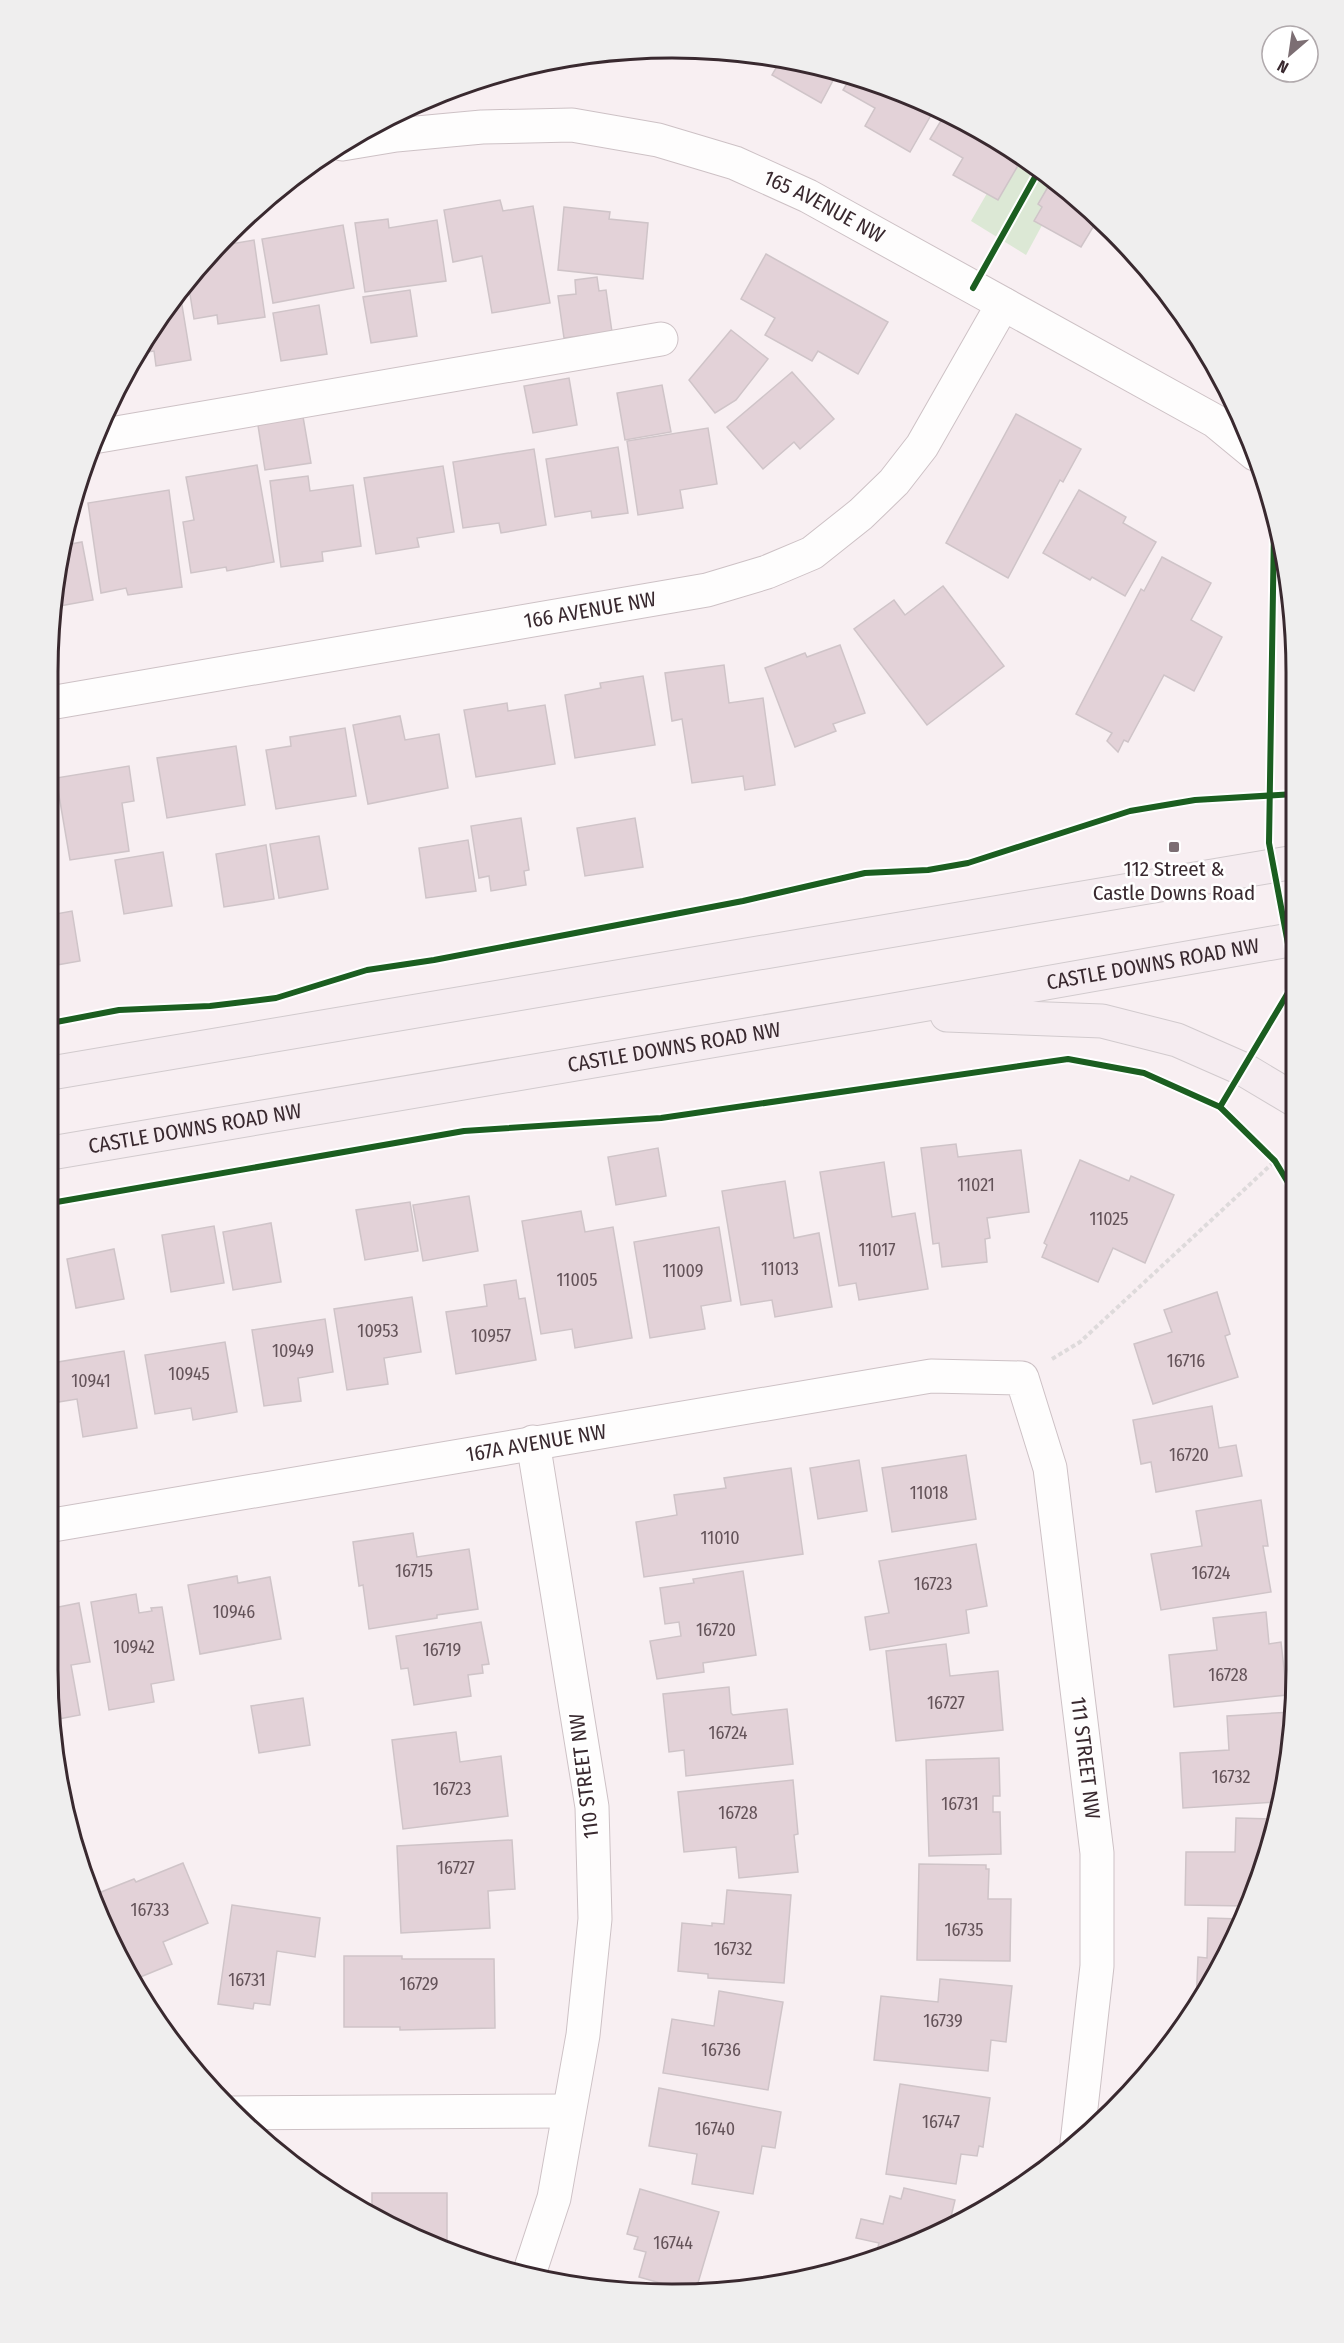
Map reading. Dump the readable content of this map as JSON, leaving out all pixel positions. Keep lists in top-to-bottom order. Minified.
{"streets":{"main road":["CASTLE DOWNS ROAD NW"],"street":["165 AVENUE NW","166 AVENUE NW","167A AVENUE NW","111 STREET NW","110 STREET NW"]},"crossings":[["165 AVENUE NW","166 AVENUE NW"],["167A AVENUE NW","111 STREET NW"],["167A AVENUE NW","110 STREET NW"]],"places":{"transit":["112 Street & Castle Downs Road"]},"house_numbers":["11021","11025","11017","11013","11009","11005","10953","10957","10949","16716","10945","10941","16720","11018","11010","16715","16724","16723","10946","16720","10942","16719","16728","16727","16724","16732","16723","16731","16728","16727","16733","16735","16732","16731","16729","16739","16736","16747","16740","16744"],"north":"bottom left"}
